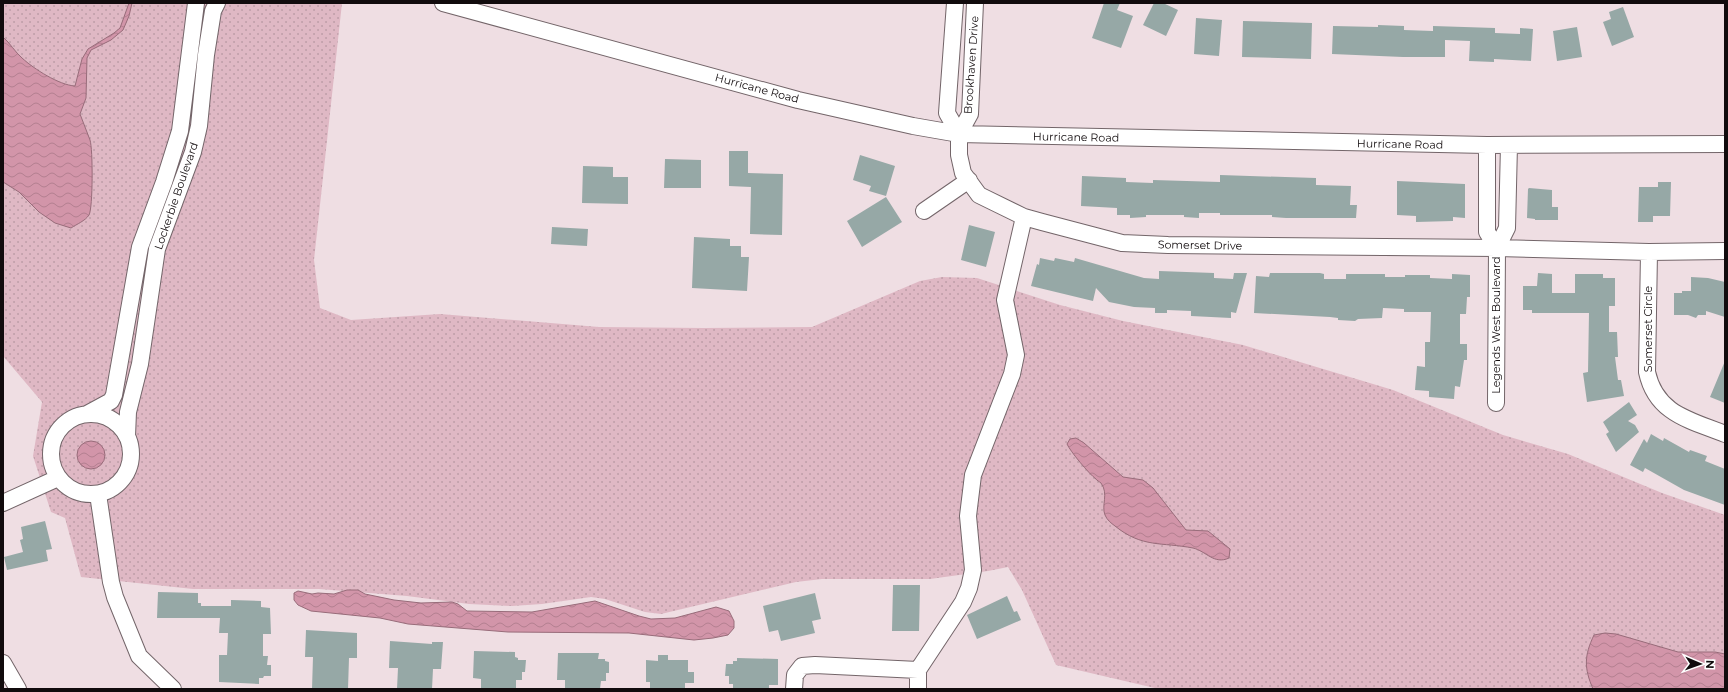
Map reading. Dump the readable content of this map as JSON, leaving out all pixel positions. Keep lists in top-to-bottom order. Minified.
{"streets":{"street":["Brookhaven Drive","Hurricane Road","Lockerbie Boulevard","Somerset Drive","Legends West Boulevard","Somerset Circle"]},"crossings":[["Brookhaven Drive","Hurricane Road"],["Brookhaven Drive","Somerset Drive"],["Hurricane Road","Somerset Drive"],["Hurricane Road","Legends West Boulevard"],["Somerset Drive","Legends West Boulevard"]],"north":"right"}
